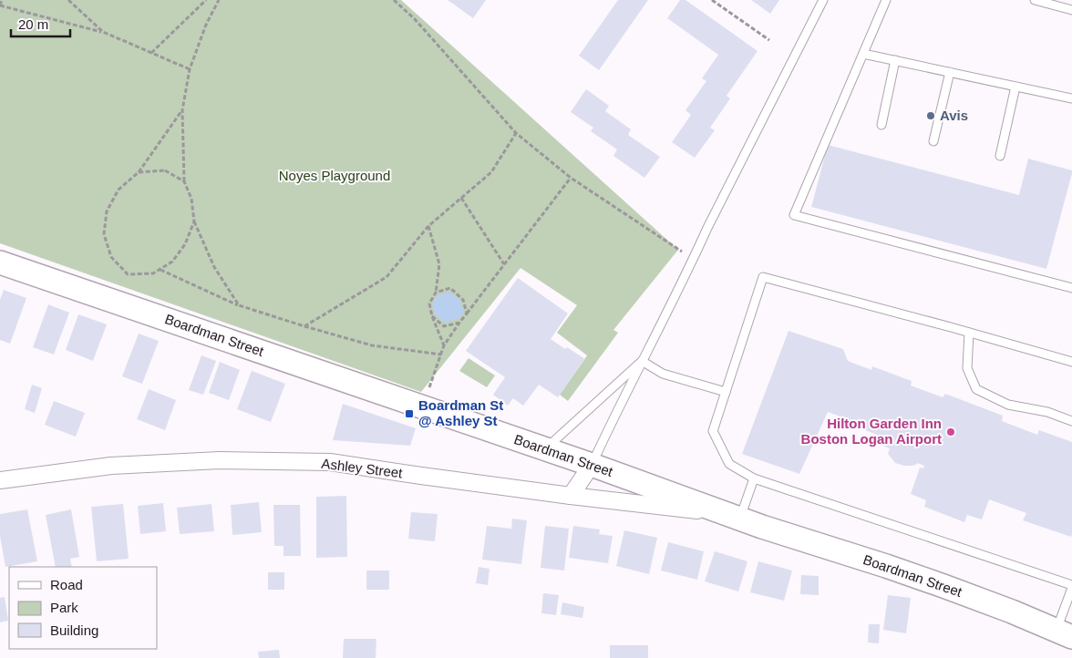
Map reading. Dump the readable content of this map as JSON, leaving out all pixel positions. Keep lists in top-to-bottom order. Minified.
{"streets":{"main road":["Boardman Street"],"street":["Ashley Street"]},"crossings":[["Boardman Street","Ashley Street"]],"parks":["Noyes Playground"],"places":{"other":["Avis","Hilton Garden Inn Boston Logan Airport"],"transit":["Boardman St @ Ashley St"]},"legend":["Road","Park","Building"],"scale_bar":"20 m"}
